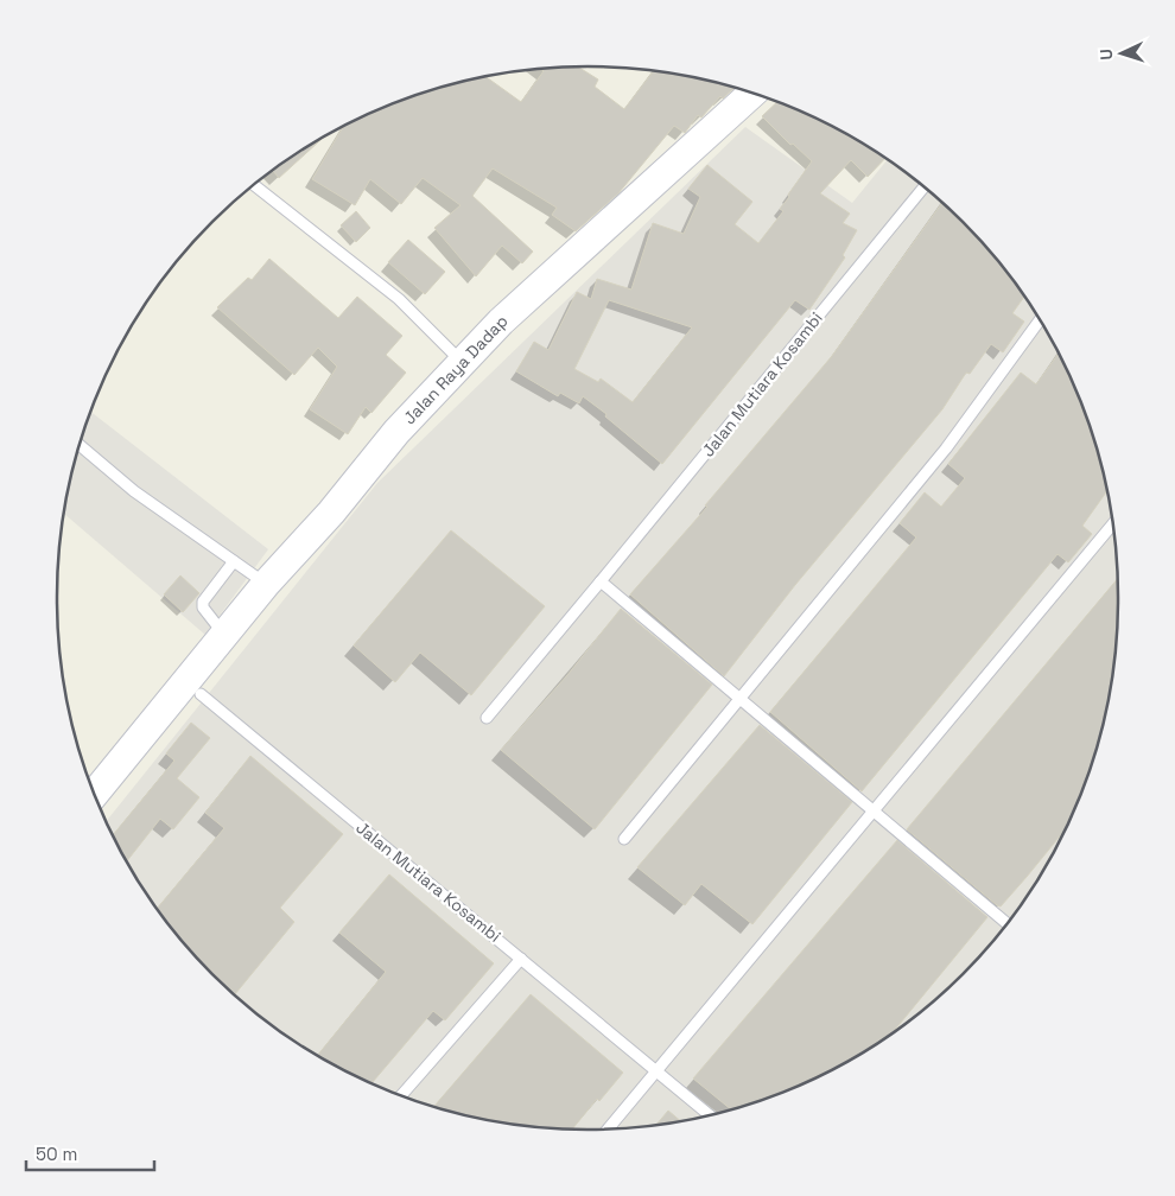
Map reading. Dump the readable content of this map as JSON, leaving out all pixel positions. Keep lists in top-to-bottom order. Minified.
{"streets":{"main road":["Jalan Raya Dadap"],"lane":["Jalan Mutiara Kosambi"]},"crossings":[["Jalan Raya Dadap","Jalan Mutiara Kosambi"]],"scale_bar":"50 m","north":"left"}
